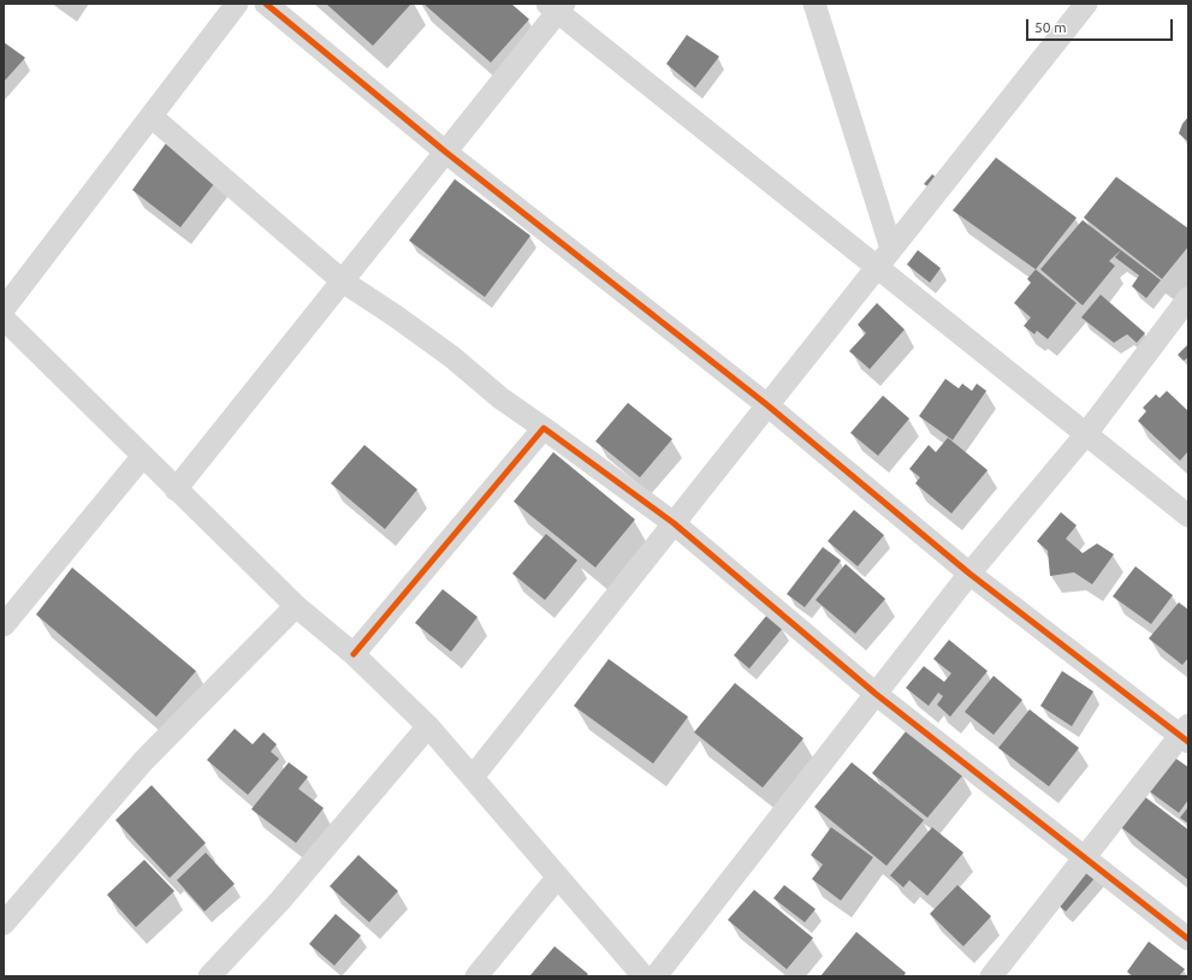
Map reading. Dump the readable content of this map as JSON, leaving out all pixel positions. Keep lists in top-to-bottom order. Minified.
{"scale_bar":"50 m"}
